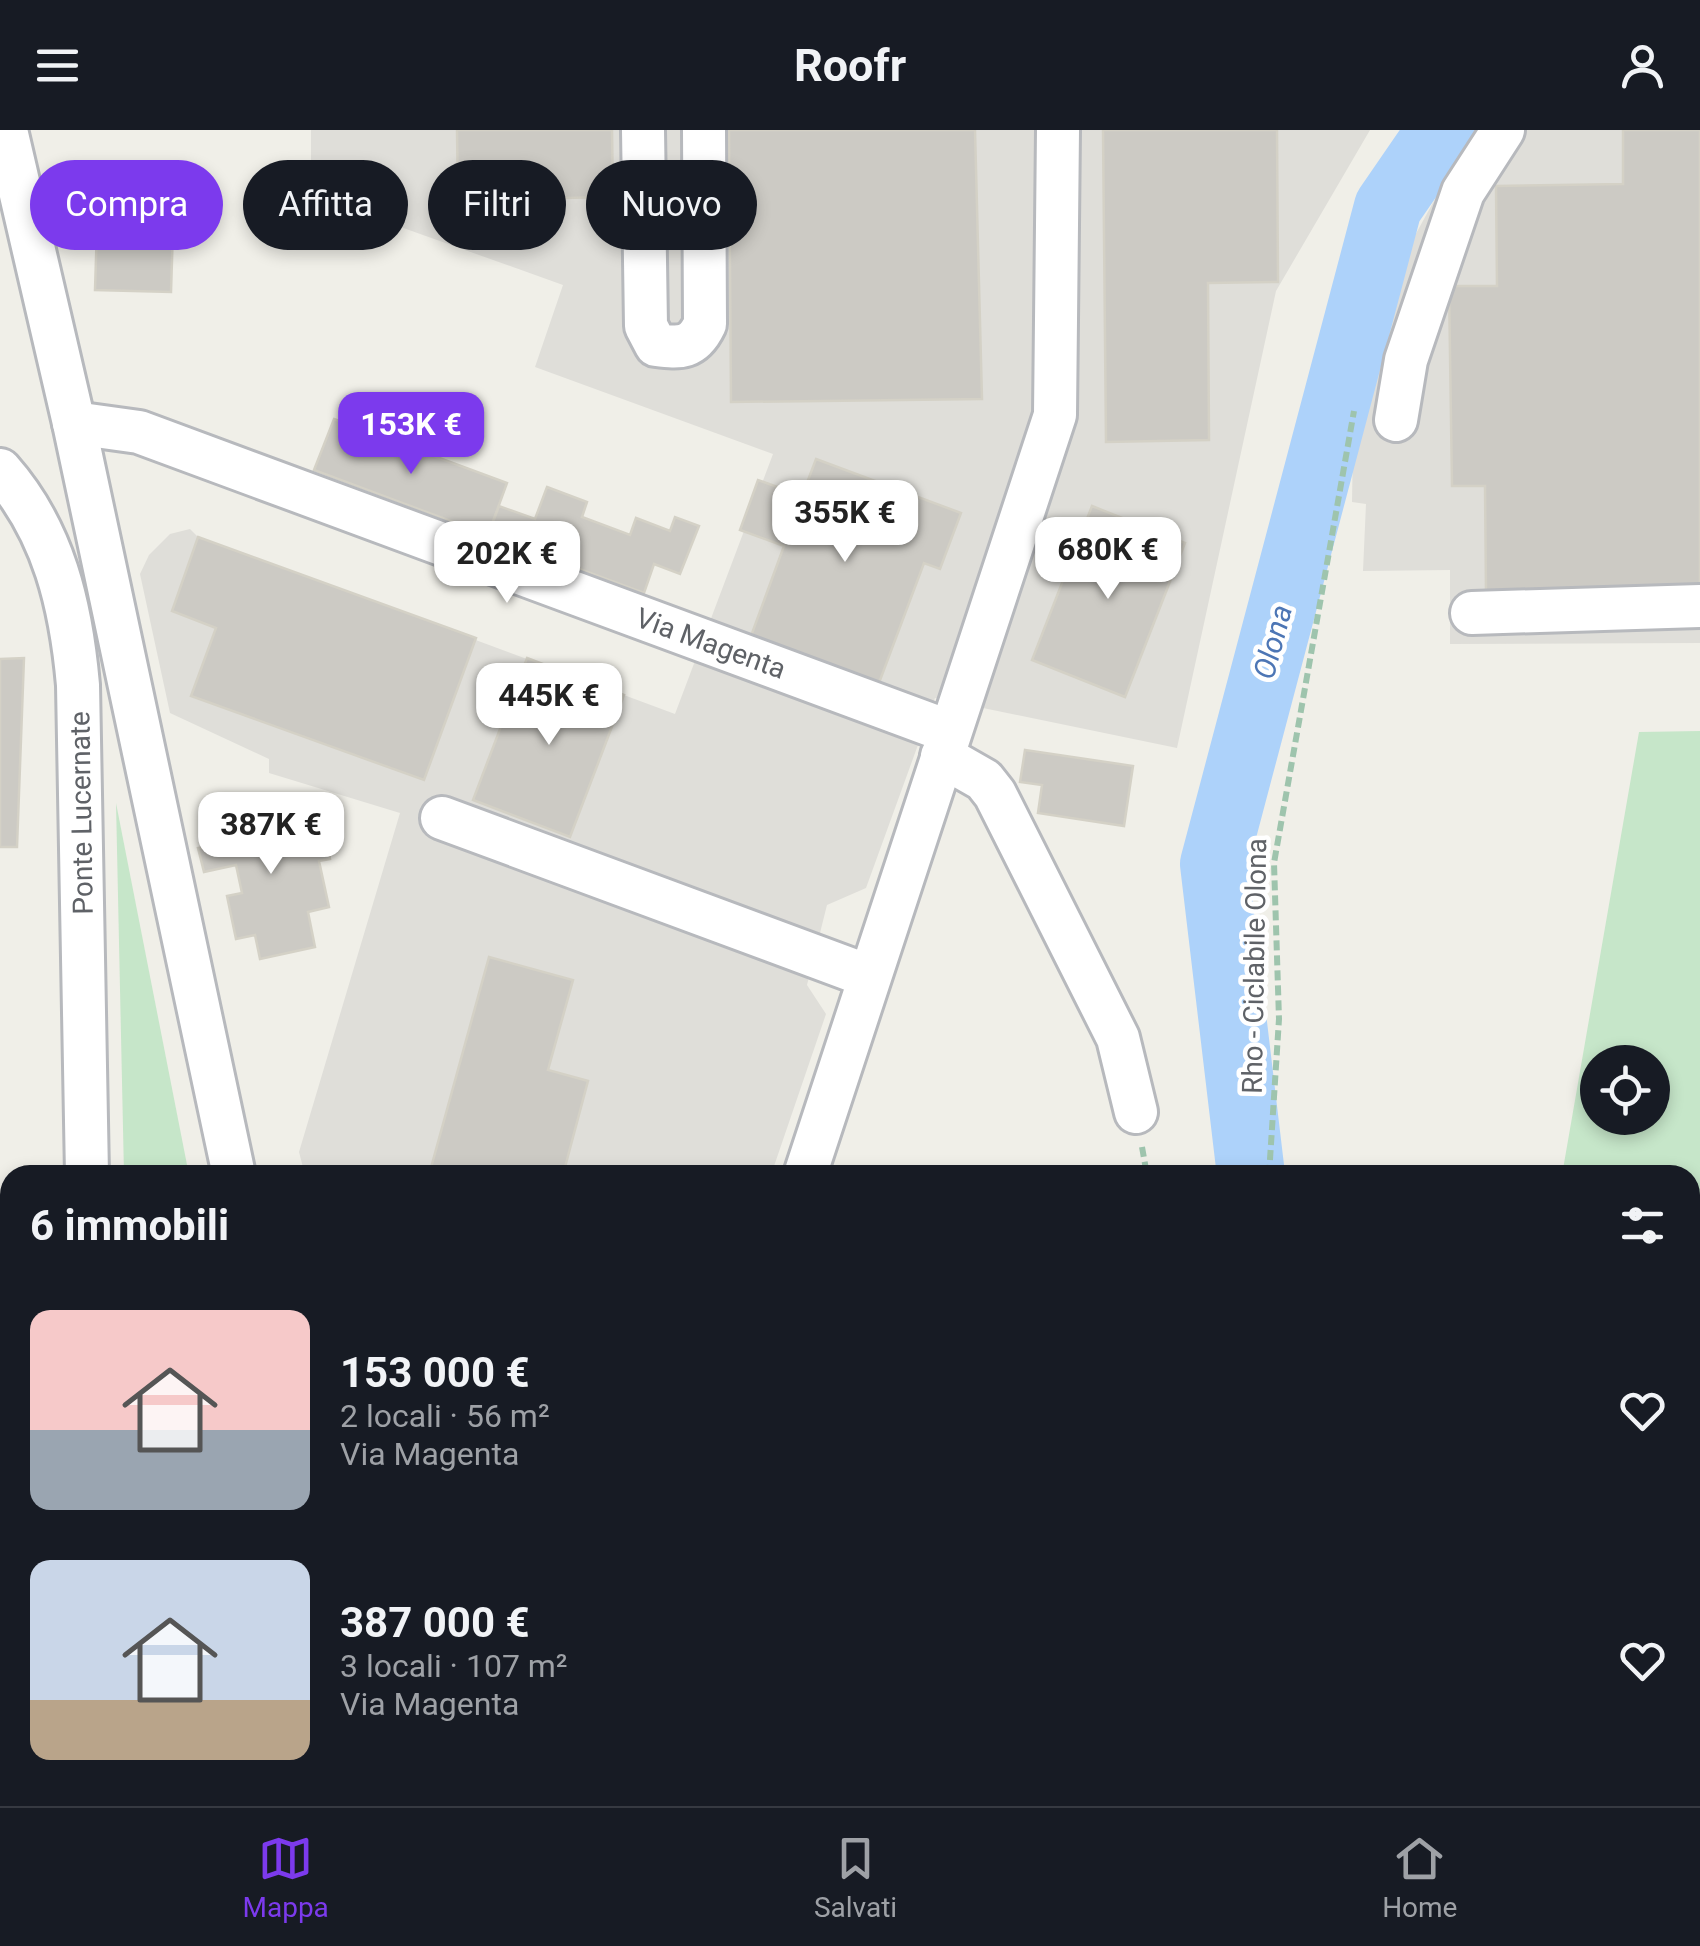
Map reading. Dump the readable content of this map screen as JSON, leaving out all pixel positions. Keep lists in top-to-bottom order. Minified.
{"streets":{"street":["Via Magenta","Ponte Lucernate"],"path":["Rho - Ciclabile Olona"]},"water":["Olona"],"page":{"header":"Roofr","chip":["Compra","Affitta","Filtri","Nuovo"],"price":["153K €","355K €","680K €","202K €","445K €","387K €"],"heading":"6 immobili","list":[{"name":"153 000 €","note":"2 locali · 56 m² · Via Magenta"},{"name":"387 000 €","note":"3 locali · 107 m² · Via Magenta"}],"tabs":["Mappa","Salvati","Home"]}}
